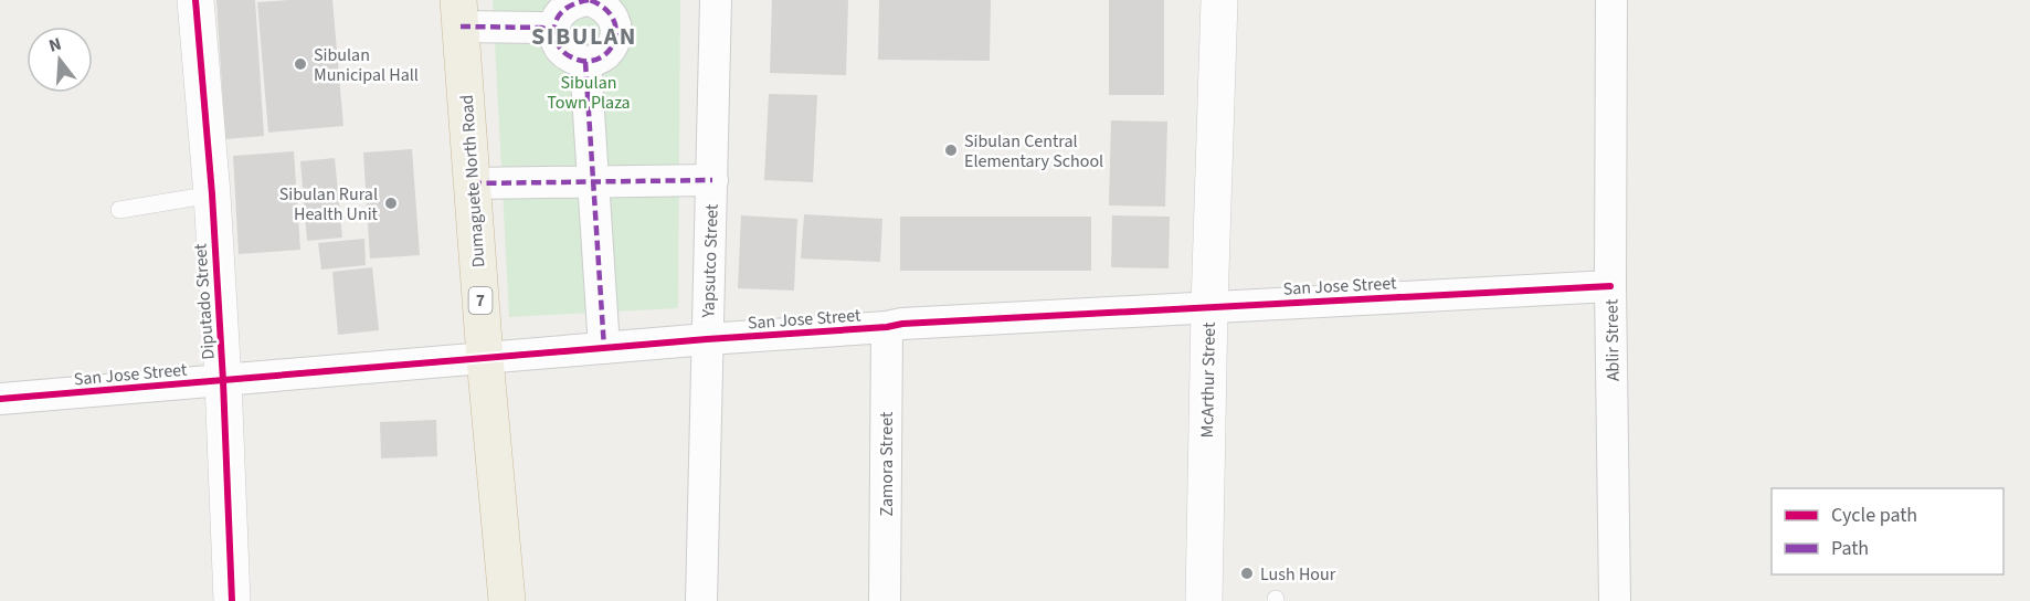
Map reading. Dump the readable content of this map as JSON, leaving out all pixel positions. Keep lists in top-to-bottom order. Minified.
{"streets":{"highway":["Dumaguete North Road","7"],"street":["Yapsutco Street","San Jose Street","Diputado Street","Ablir Street","McArthur Street","Zamora Street"]},"crossings":[["Dumaguete North Road","San Jose Street"],["Yapsutco Street","San Jose Street"],["San Jose Street","Diputado Street"],["San Jose Street","Ablir Street"],["San Jose Street","McArthur Street"],["San Jose Street","Zamora Street"]],"districts":["SIBULAN"],"parks":["Sibulan Town Plaza"],"places":["Sibulan Municipal Hall","Sibulan Central Elementary School","Sibulan Rural Health Unit","Lush Hour"],"legend":["Cycle path","Path"],"north":"top"}
